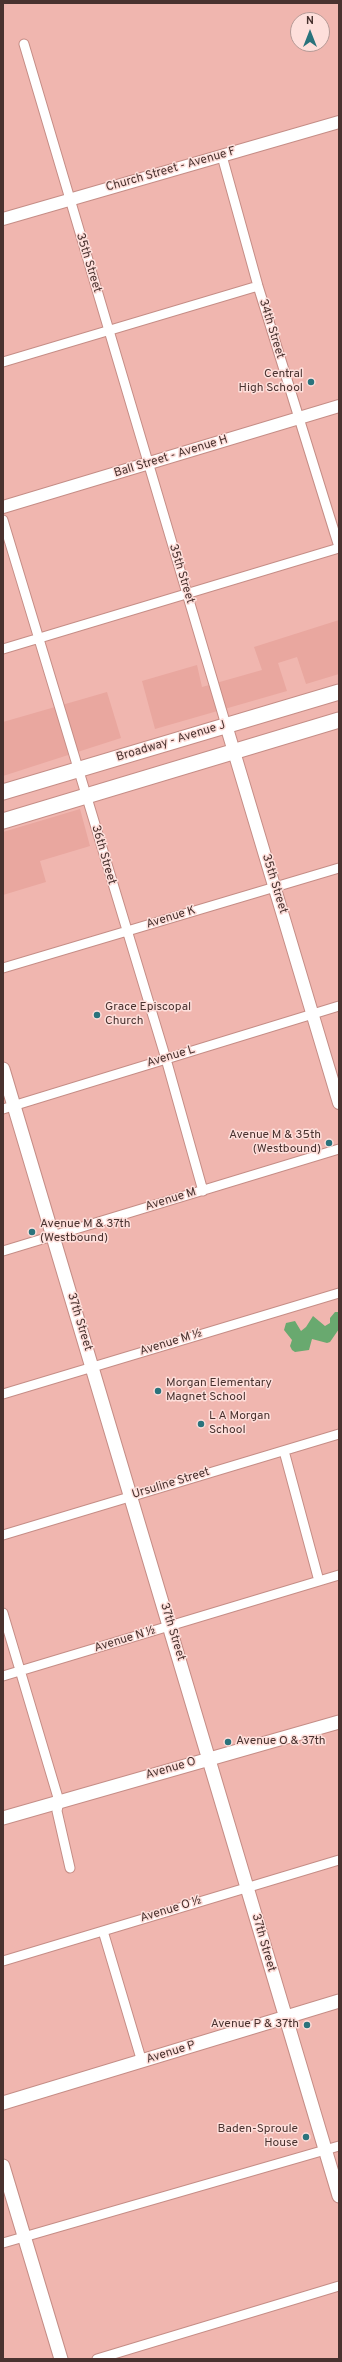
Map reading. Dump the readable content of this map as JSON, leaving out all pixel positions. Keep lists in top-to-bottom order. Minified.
{"streets":{"main road":["Broadway - Avenue J","37th Street","Avenue O","Avenue P"],"street":["Church Street - Avenue F","35th Street","34th Street","Ball Street - Avenue H","36th Street","Avenue K","Avenue L","Avenue M","Avenue M ½","Ursuline Street","Avenue N ½","Avenue O ½"]},"crossings":[["Church Street - Avenue F","35th Street"],["Church Street - Avenue F","34th Street"],["35th Street","Ball Street - Avenue H"],["35th Street","Broadway - Avenue J"],["35th Street","Avenue K"],["35th Street","Avenue L"],["34th Street","Ball Street - Avenue H"],["Broadway - Avenue J","36th Street"],["36th Street","Avenue K"],["36th Street","Avenue L"],["36th Street","Avenue M"],["Avenue L","37th Street"],["Avenue M","37th Street"],["37th Street","Avenue M ½"],["37th Street","Ursuline Street"],["37th Street","Avenue N ½"],["37th Street","Avenue O"],["37th Street","Avenue O ½"],["37th Street","Avenue P"]],"places":["Central High School","Grace Episcopal Church","Avenue M & 35th (Westbound)","Avenue M & 37th (Westbound)","Morgan Elementary Magnet School","L A Morgan School","Avenue O & 37th","Avenue P & 37th","Baden-Sproule House"],"north":"top"}
